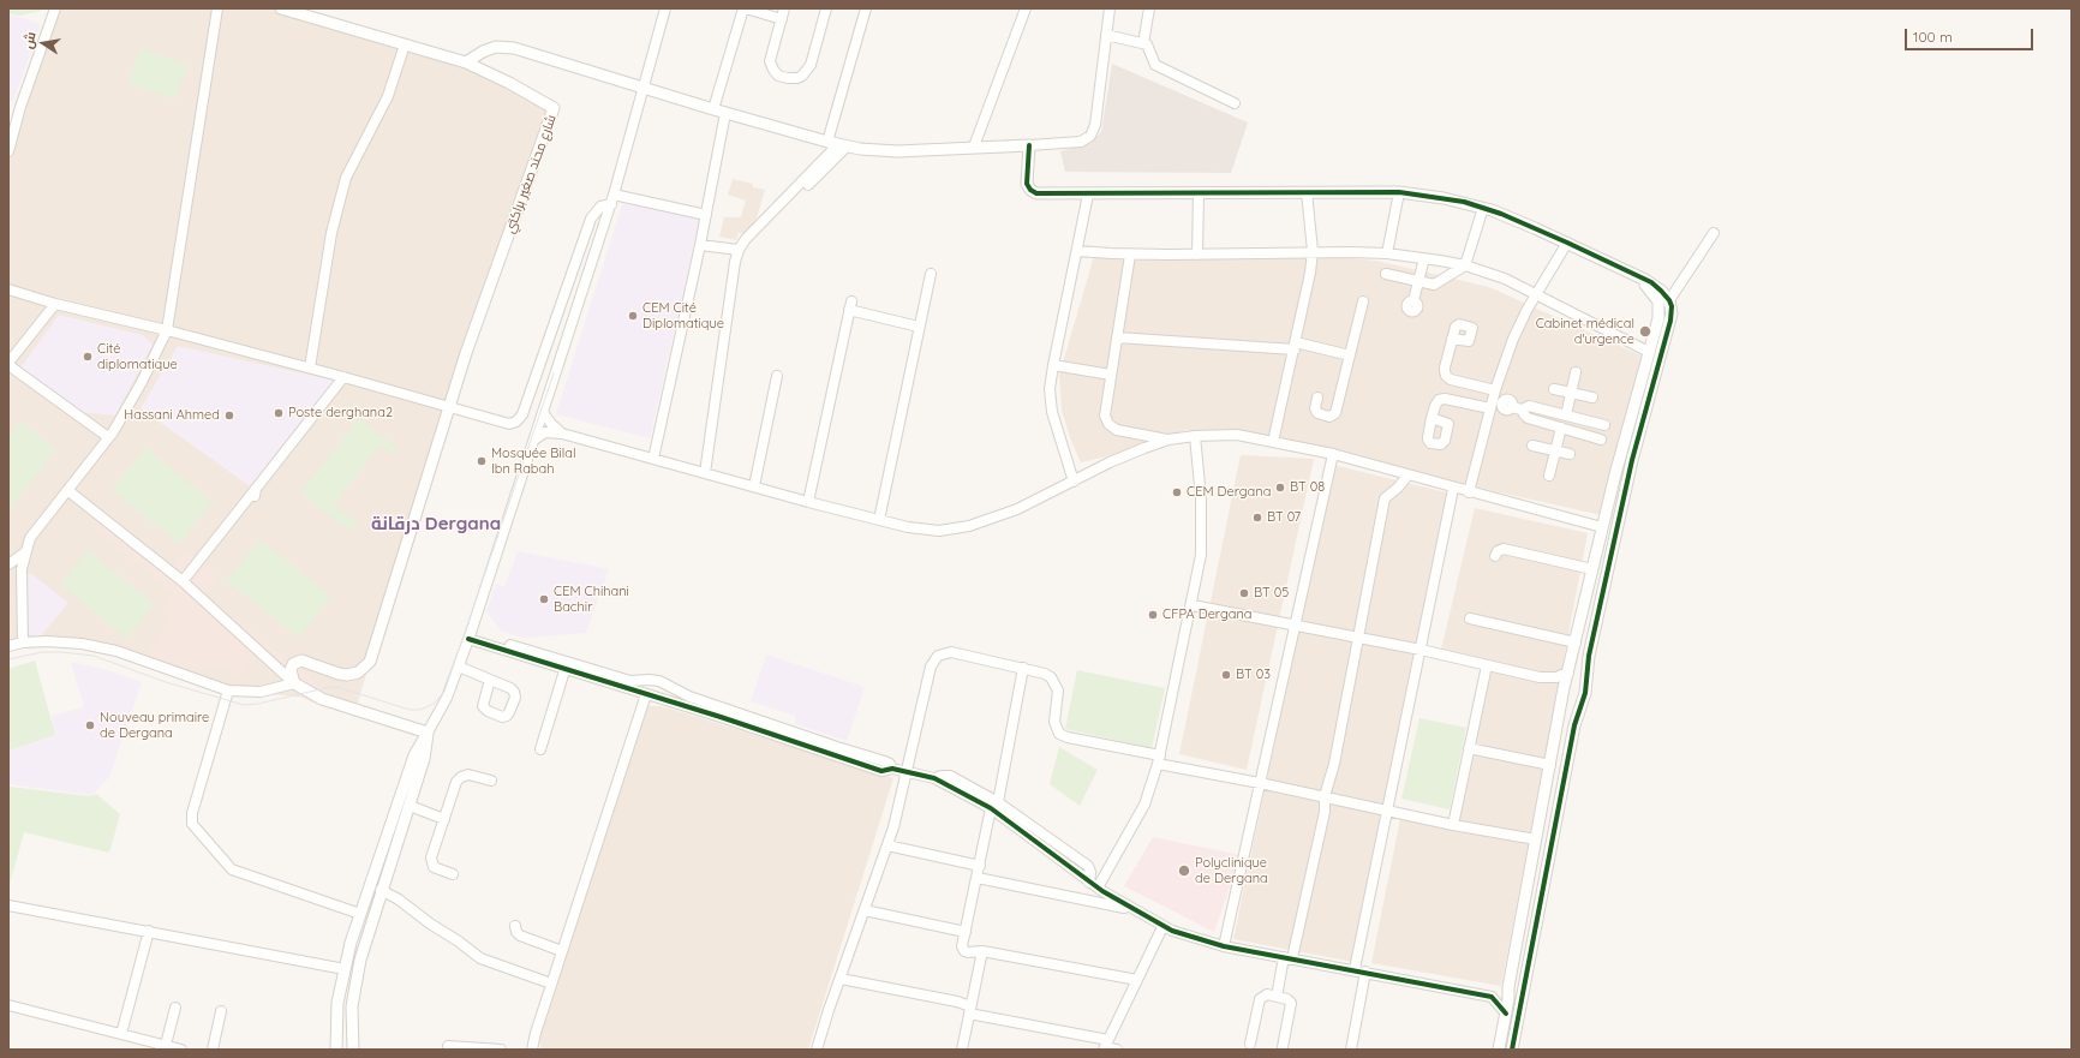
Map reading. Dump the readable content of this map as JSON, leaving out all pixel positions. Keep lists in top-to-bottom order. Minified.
{"streets":{"street":["شارع محند صغير براكتي"]},"districts":["درقانة Dergana"],"places":["CEM Cité Diplomatique","Cabinet médical d'urgence","Cité diplomatique","Poste derghana2","Hassani Ahmed","Mosquée Bilal Ibn Rabah","BT 08","CEM Dergana","BT 07","BT 05","CEM Chihani Bachir","CFPA Dergana","BT 03","Nouveau primaire de Dergana","Polyclinique de Dergana"],"scale_bar":"100 m","north":"left"}
